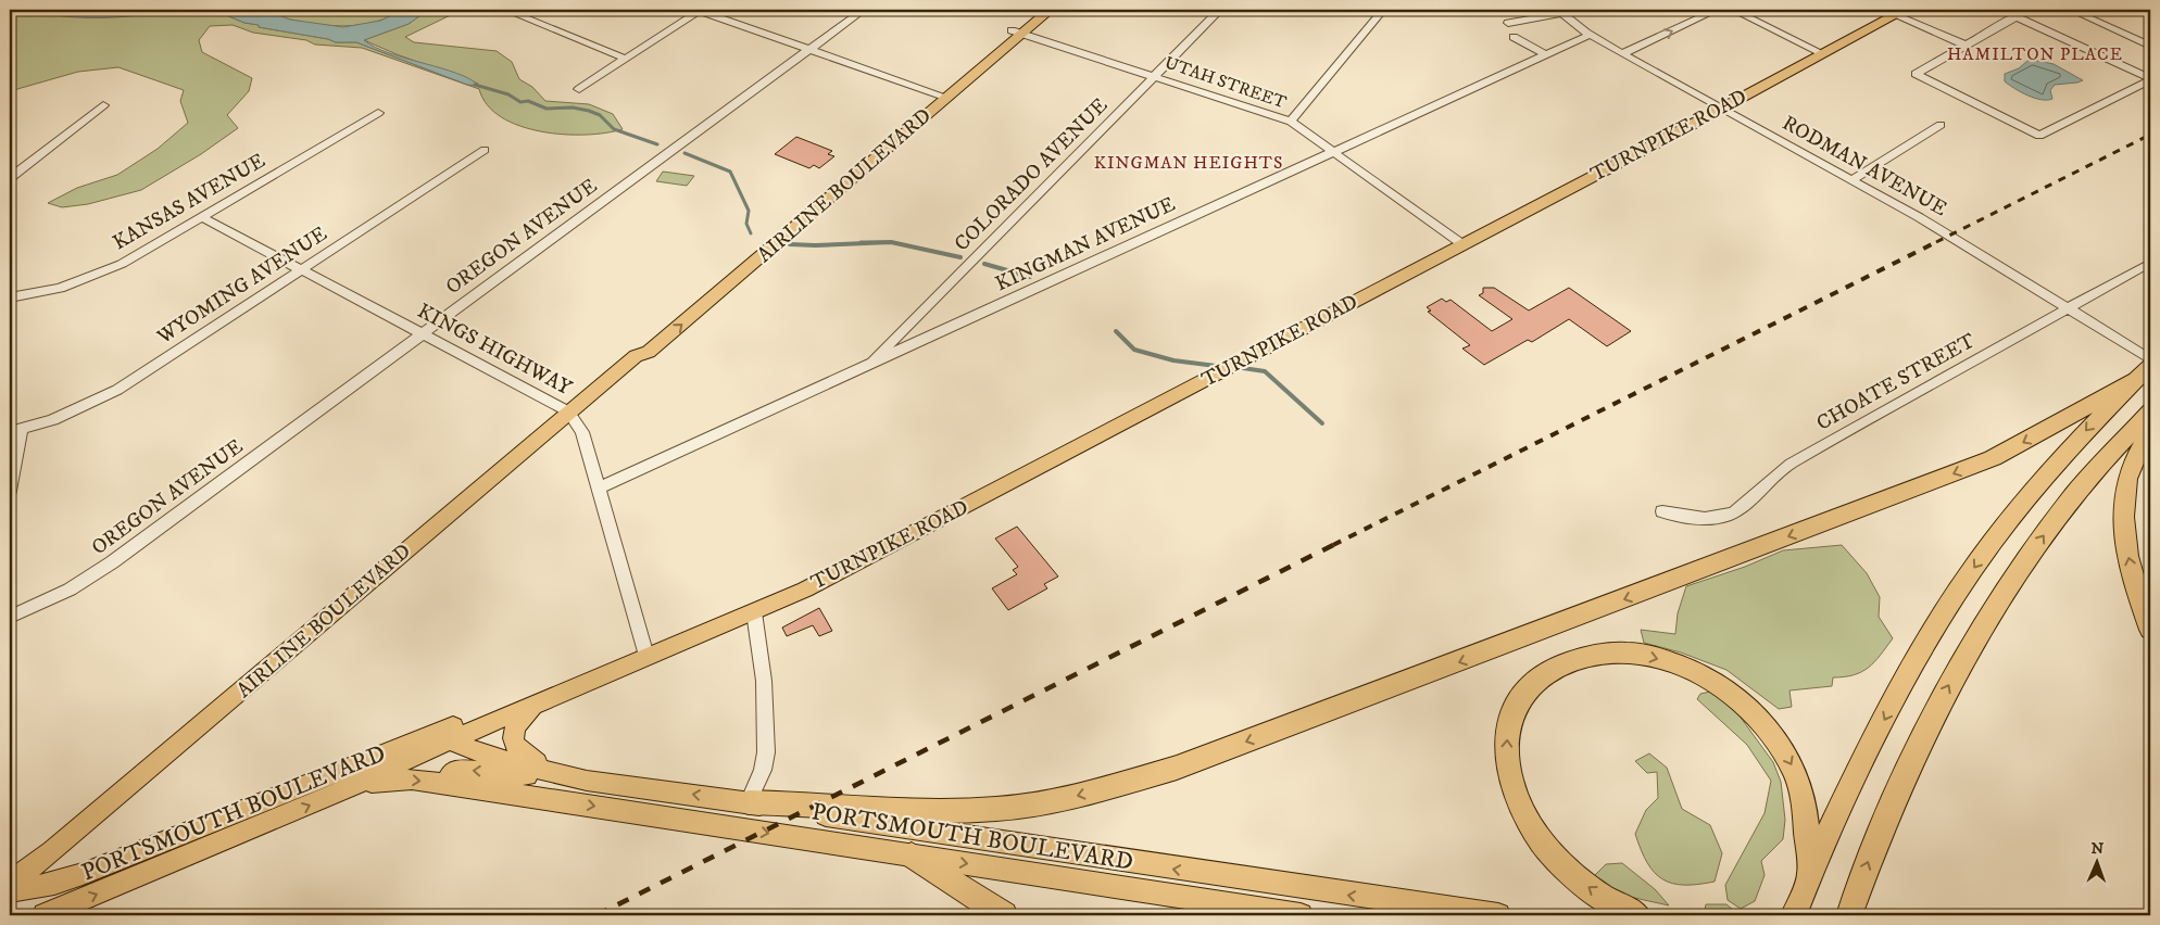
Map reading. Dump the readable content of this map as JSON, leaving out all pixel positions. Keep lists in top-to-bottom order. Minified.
{"streets":{"main road":["TURNPIKE ROAD","AIRLINE BOULEVARD","PORTSMOUTH BOULEVARD"],"street":["UTAH STREET","RODMAN AVENUE","COLORADO AVENUE","KANSAS AVENUE","OREGON AVENUE","KINGMAN AVENUE","WYOMING AVENUE","KINGS HIGHWAY","CHOATE STREET"]},"crossings":[["UTAH STREET","TURNPIKE ROAD"],["UTAH STREET","COLORADO AVENUE"],["UTAH STREET","AIRLINE BOULEVARD"],["UTAH STREET","KINGMAN AVENUE"],["TURNPIKE ROAD","RODMAN AVENUE"],["TURNPIKE ROAD","KINGS HIGHWAY"],["TURNPIKE ROAD","PORTSMOUTH BOULEVARD"],["RODMAN AVENUE","KINGMAN AVENUE"],["RODMAN AVENUE","CHOATE STREET"],["COLORADO AVENUE","KINGMAN AVENUE"],["AIRLINE BOULEVARD","KINGS HIGHWAY"],["KANSAS AVENUE","KINGS HIGHWAY"],["OREGON AVENUE","KINGS HIGHWAY"],["KINGMAN AVENUE","KINGS HIGHWAY"],["WYOMING AVENUE","KINGS HIGHWAY"]],"districts":["HAMILTON PLACE","KINGMAN HEIGHTS"],"north":"top"}
